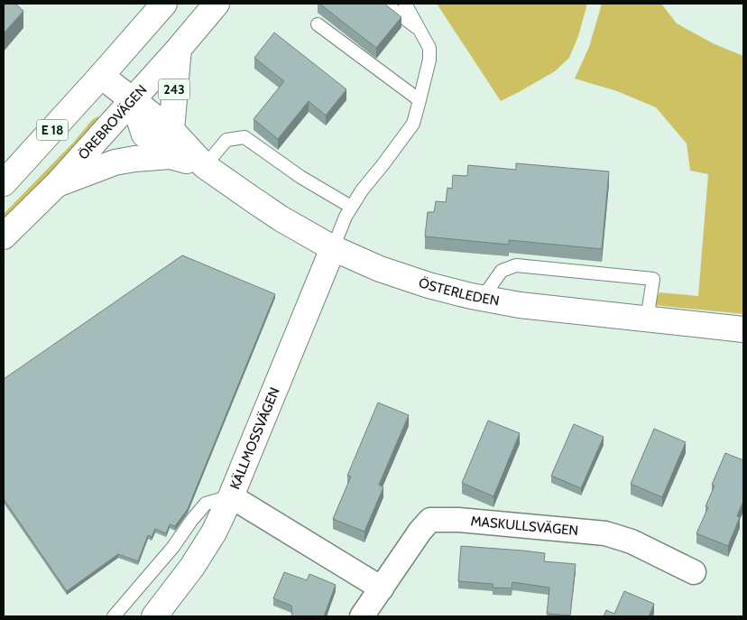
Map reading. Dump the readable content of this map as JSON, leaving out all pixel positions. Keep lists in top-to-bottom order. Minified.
{"streets":{"main road":["243","ÖREBROVÄGEN","E 18","ÖSTERLEDEN","KÄLLMOSSVÄGEN"],"street":["MASKULLSVÄGEN"]},"crossings":[["243","ÖREBROVÄGEN"],["243","E 18"],["243","ÖSTERLEDEN"],["ÖREBROVÄGEN","ÖSTERLEDEN"],["ÖSTERLEDEN","KÄLLMOSSVÄGEN"]]}
